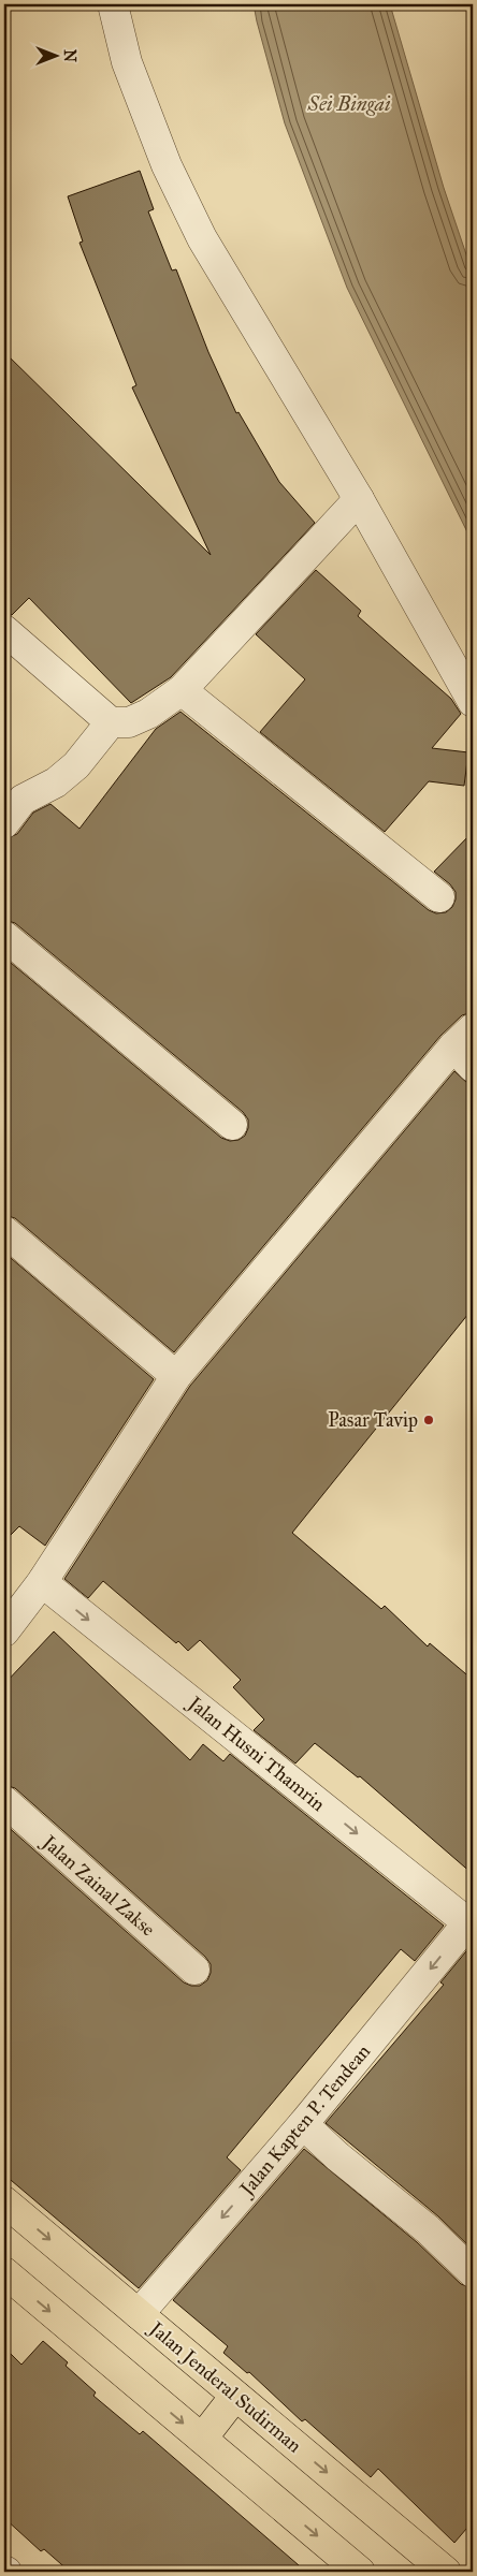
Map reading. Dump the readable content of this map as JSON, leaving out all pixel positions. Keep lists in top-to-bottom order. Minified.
{"streets":{"main road":["Jalan Jenderal Sudirman"],"street":["Jalan Husni Thamrin","Jalan Zainal Zakse","Jalan Kapten P. Tendean"]},"crossings":[["Jalan Husni Thamrin","Jalan Kapten P. Tendean"],["Jalan Kapten P. Tendean","Jalan Jenderal Sudirman"]],"one_way":["Jalan Husni Thamrin","Jalan Kapten P. Tendean"],"water":["Sei Bingai"],"places":["Pasar Tavip"],"north":"right"}
